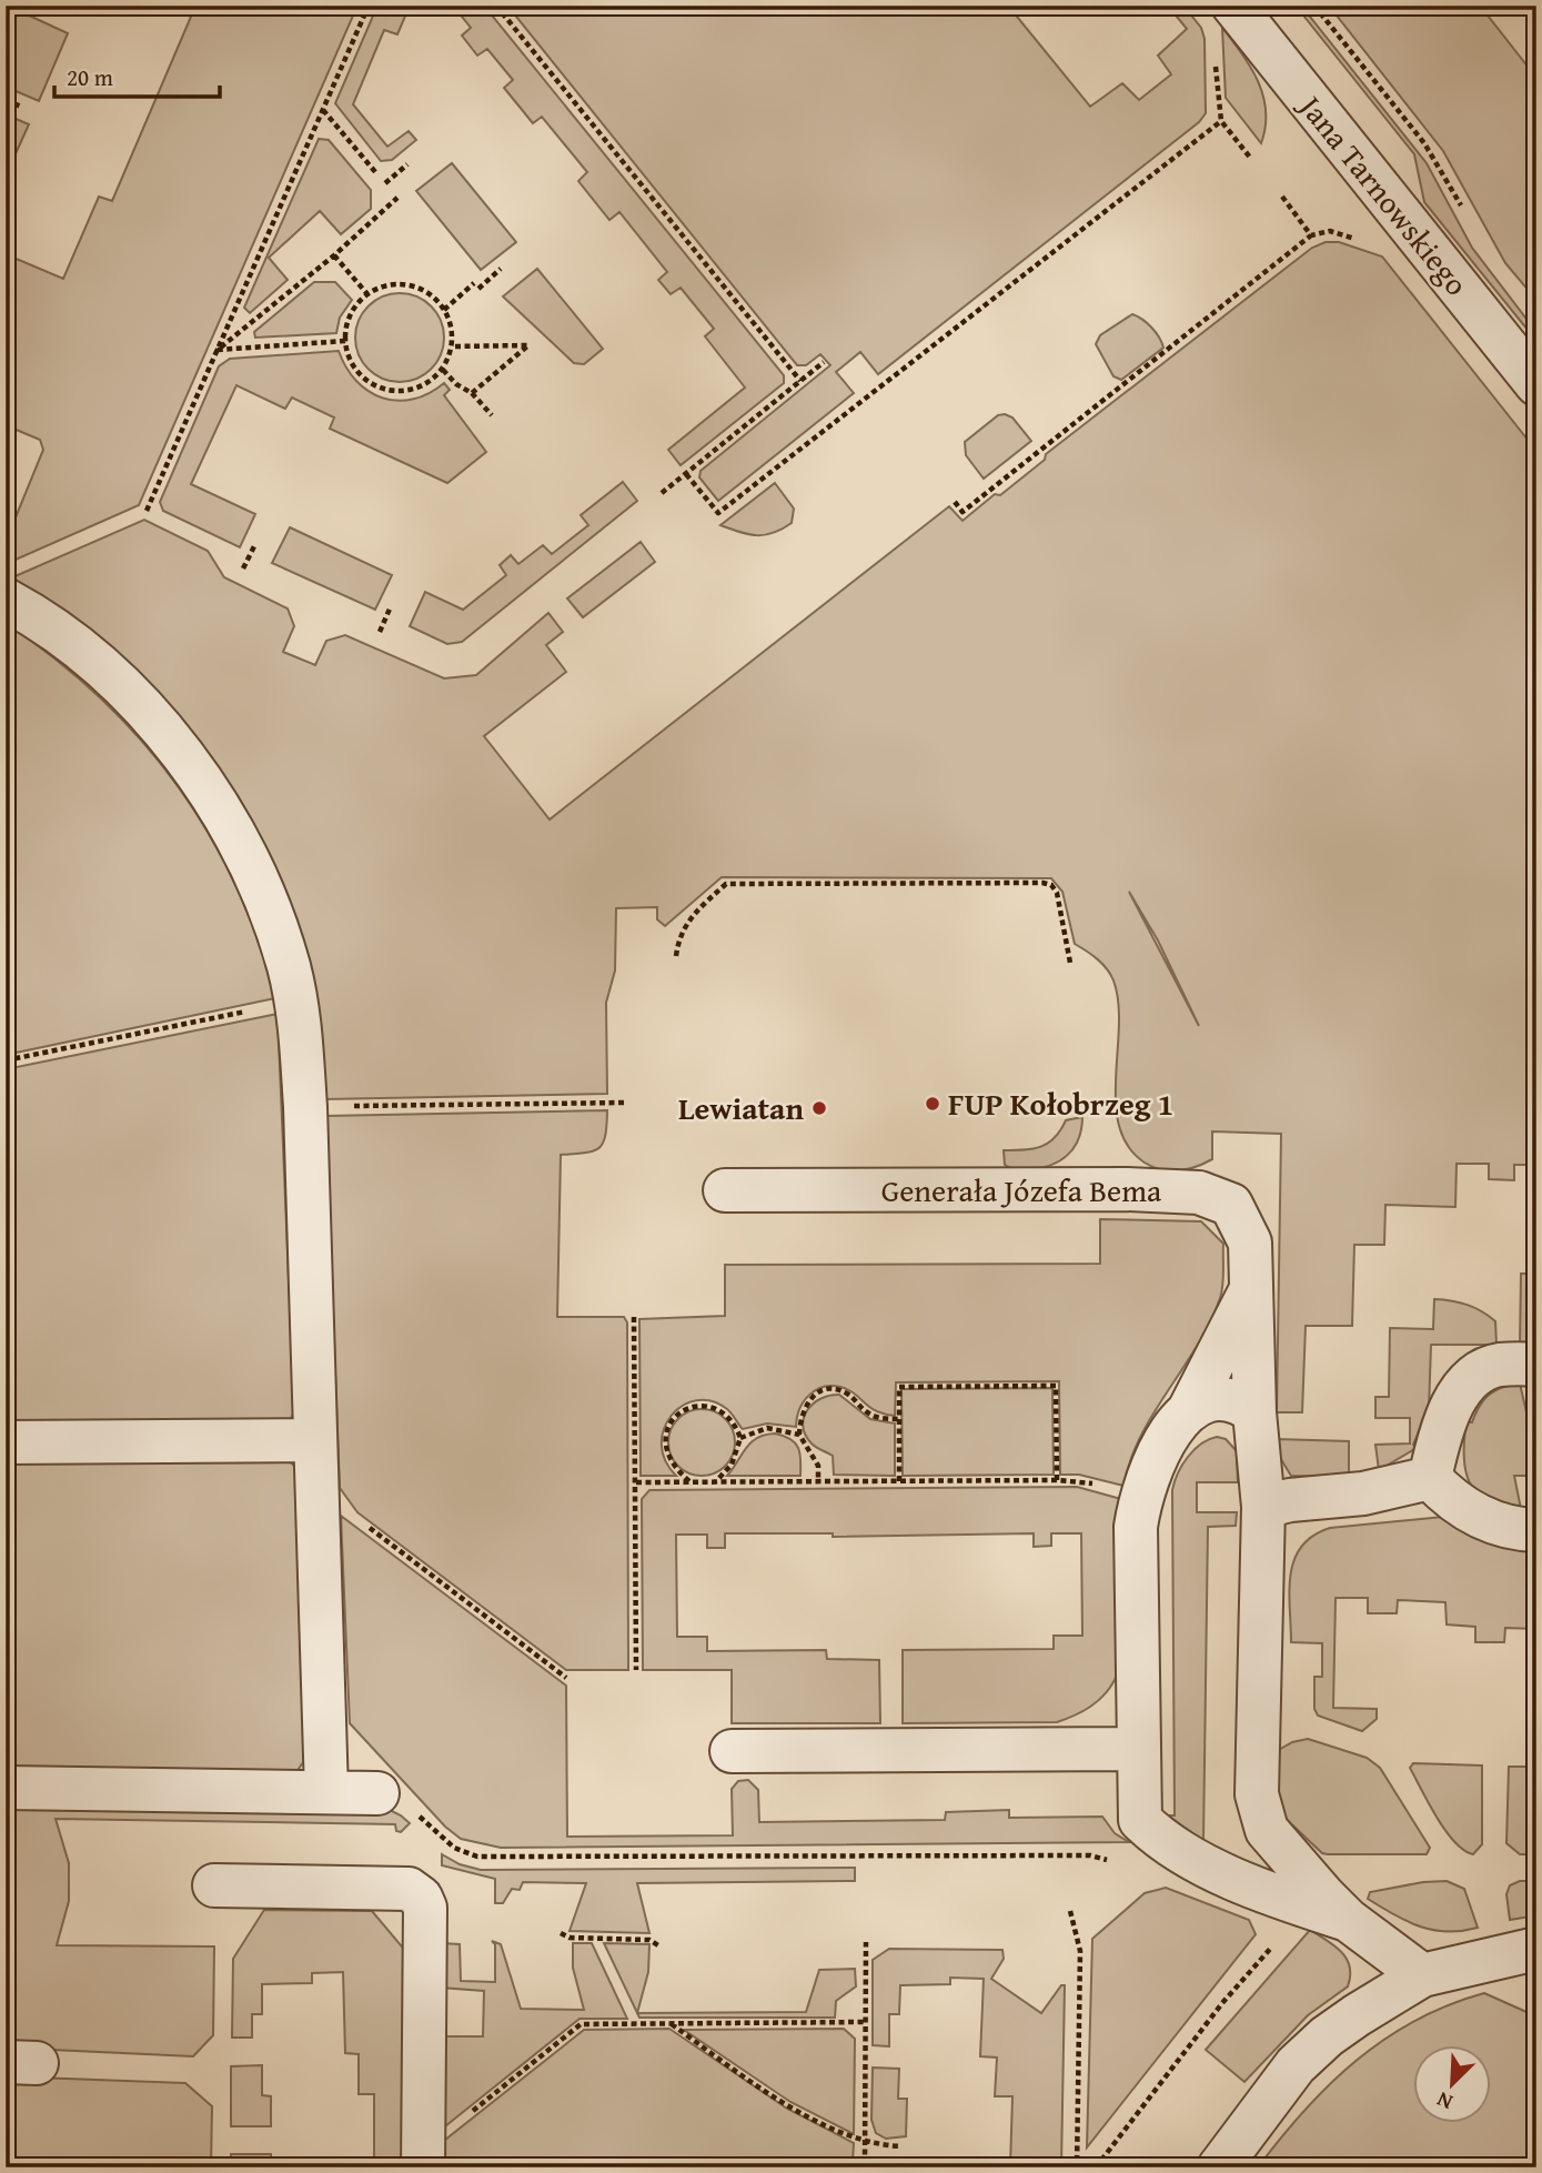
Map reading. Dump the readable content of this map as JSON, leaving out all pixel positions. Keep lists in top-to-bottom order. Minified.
{"streets":{"street":["Jana Tarnowskiego","Generała Józefa Bema"]},"places":["FUP Kołobrzeg 1","Lewiatan"],"scale_bar":"20 m","north":"bottom left"}
